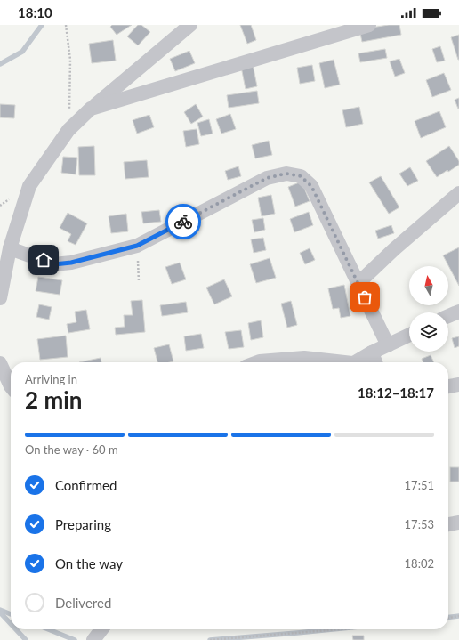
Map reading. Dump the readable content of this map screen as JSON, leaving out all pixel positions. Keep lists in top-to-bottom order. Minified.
{"north":"top","page":{"status":"18:10","heading":["2 min","Arriving in","18:12–18:17"],"bar":"On the way · 60 m","list":[["Confirmed","17:51"],["Preparing","17:53"],["On the way","18:02"],"Delivered"]}}
